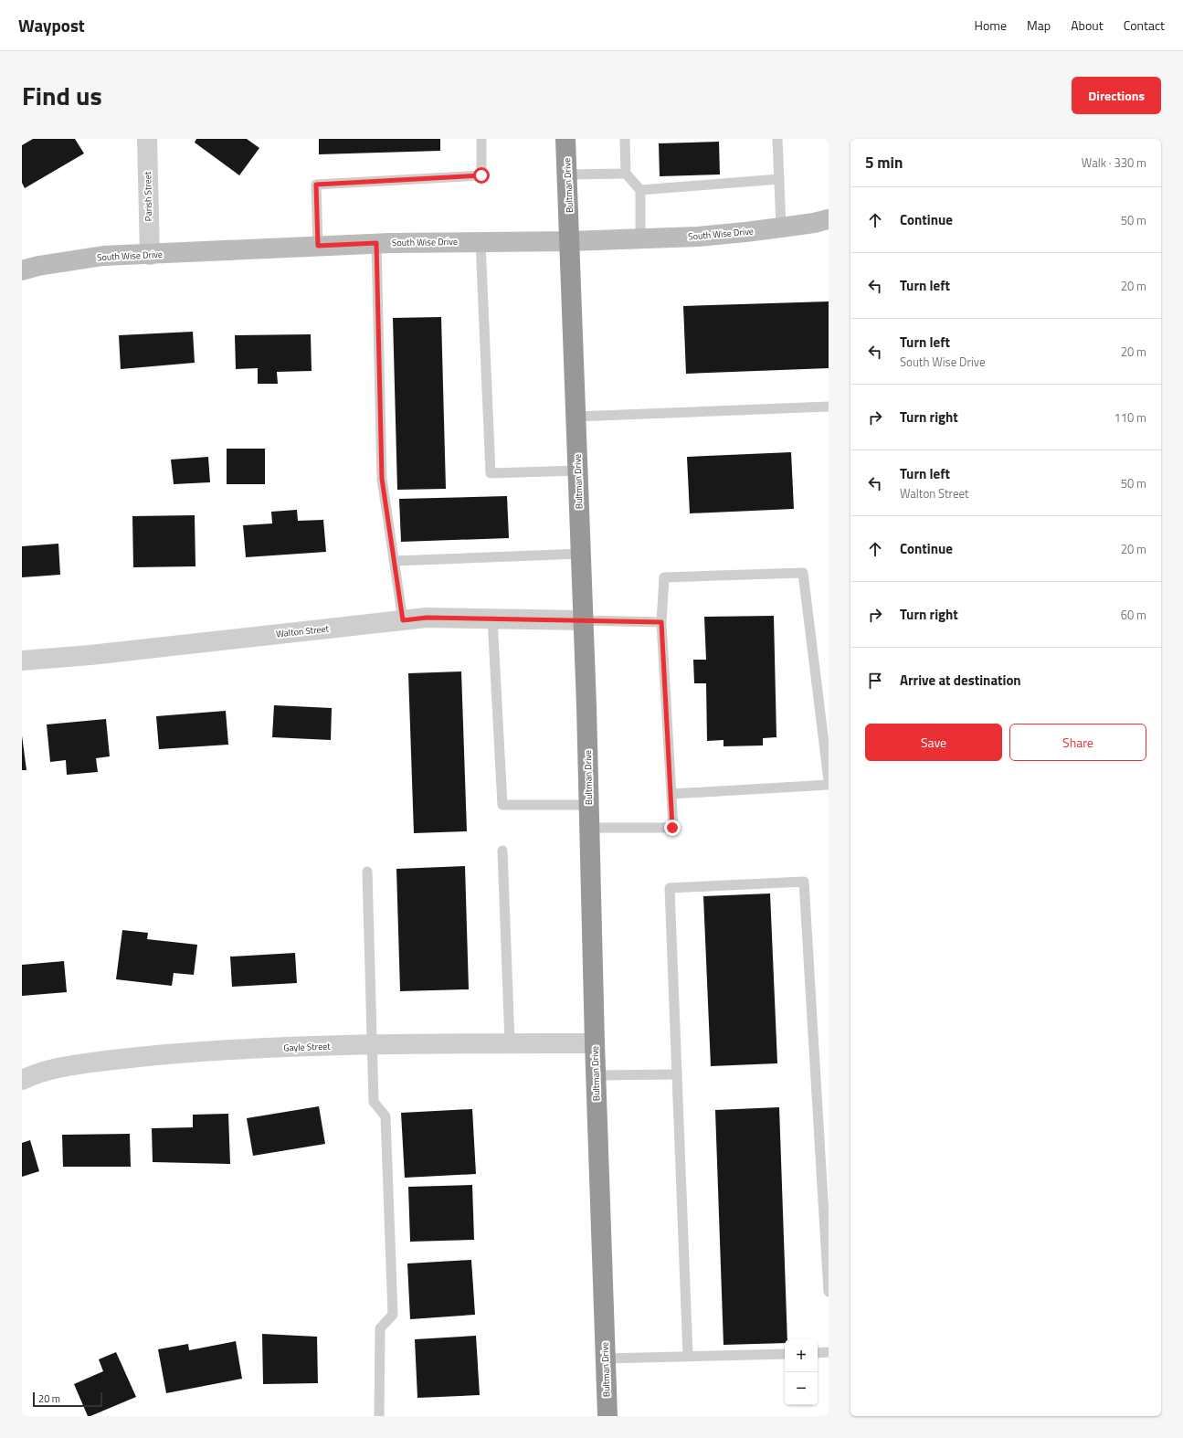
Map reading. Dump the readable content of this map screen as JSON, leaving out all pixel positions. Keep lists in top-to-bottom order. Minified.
{"streets":{"highway":["Bultman Drive"],"main road":["South Wise Drive"],"street":["Parish Street","Walton Street","Gayle Street"]},"crossings":[["Bultman Drive","South Wise Drive"],["Bultman Drive","Walton Street"],["Bultman Drive","Gayle Street"],["Parish Street","South Wise Drive"]],"scale_bar":"20 m","page":{"header":"Waypost","nav":["Home","Map","About","Contact"],"title":"Find us","buttons":["Directions",["Save","Share"]],"heading":["5 min","Walk · 330 m"],"list":[["Continue","50 m"],["Turn left","20 m"],["Turn left","South Wise Drive","20 m"],["Turn right","110 m"],["Turn left","Walton Street","50 m"],["Continue","20 m"],["Turn right","60 m"],"Arrive at destination"],"map_buttons":["+","−"],"scale":"20 m"}}
